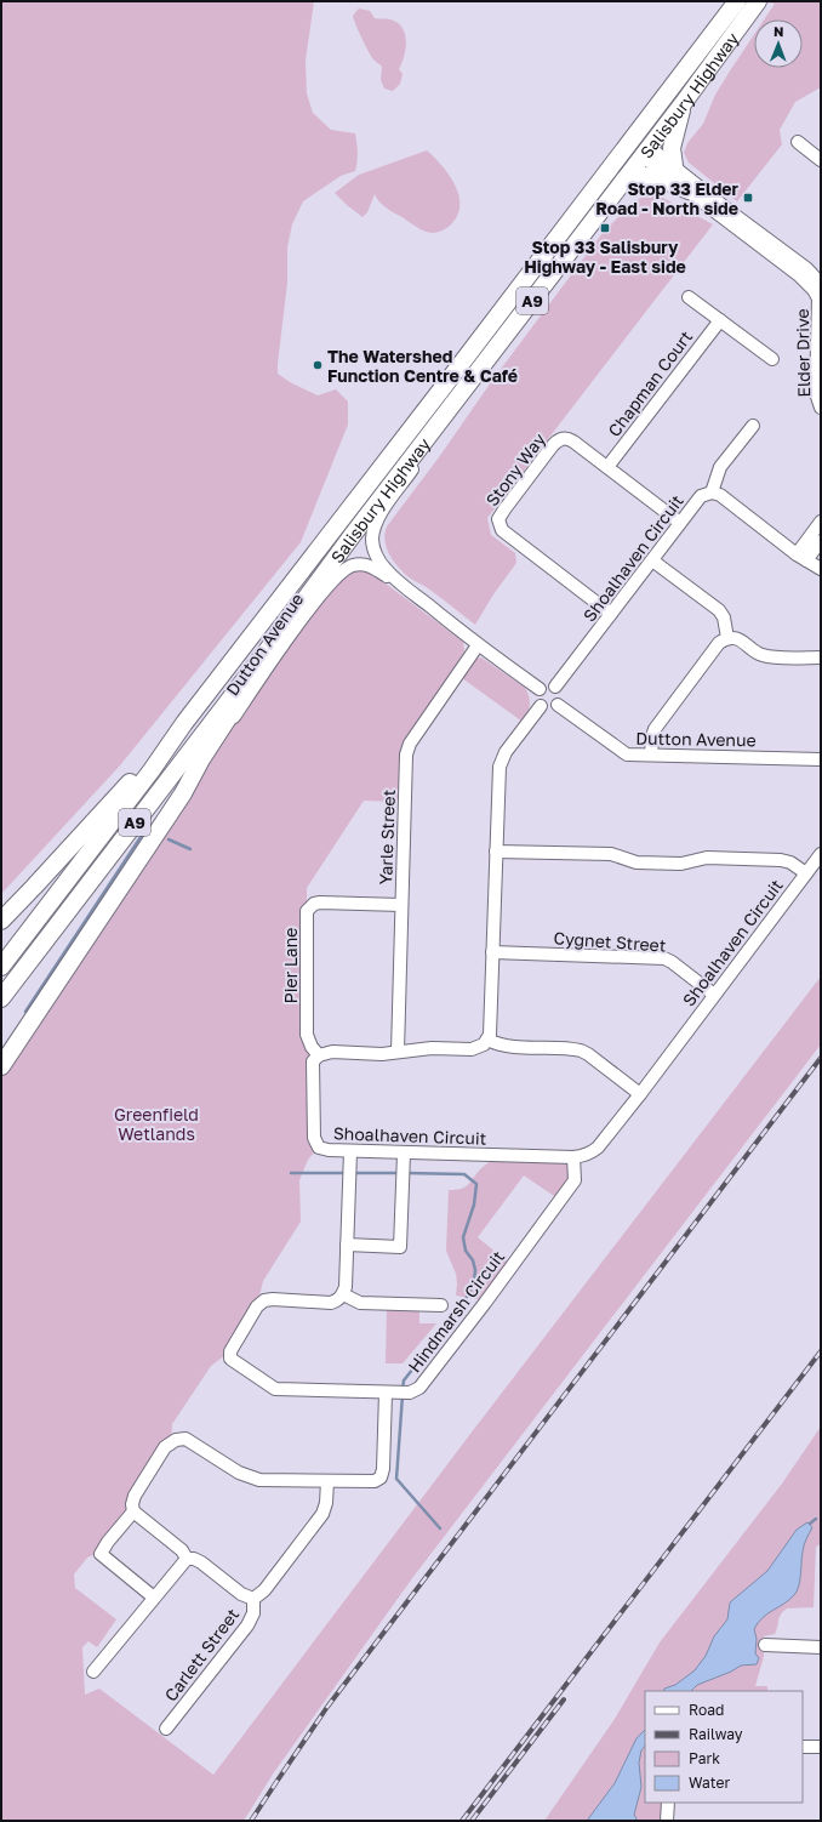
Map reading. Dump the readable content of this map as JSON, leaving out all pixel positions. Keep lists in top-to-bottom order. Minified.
{"streets":{"highway":["Salisbury Highway","A9"],"street":["Elder Drive","Chapman Court","Stony Way","Shoalhaven Circuit","Dutton Avenue","Yarle Street","Cygnet Street","Pier Lane","Hindmarsh Circuit","Carlett Street"]},"crossings":[["Salisbury Highway","Elder Drive"],["Salisbury Highway","Dutton Avenue"],["Chapman Court","Stony Way"],["Stony Way","Shoalhaven Circuit"],["Shoalhaven Circuit","Dutton Avenue"],["Shoalhaven Circuit","Cygnet Street"],["Shoalhaven Circuit","Pier Lane"],["Shoalhaven Circuit","Hindmarsh Circuit"],["Dutton Avenue","Yarle Street"],["Yarle Street","Pier Lane"]],"parks":["Greenfield Wetlands"],"places":{"transit":["Stop 33 Elder Road - North side","Stop 33 Salisbury Highway - East side"],"other":["The Watershed Function Centre & Café"]},"legend":["Road","Railway","Park","Water"],"north":"top"}
